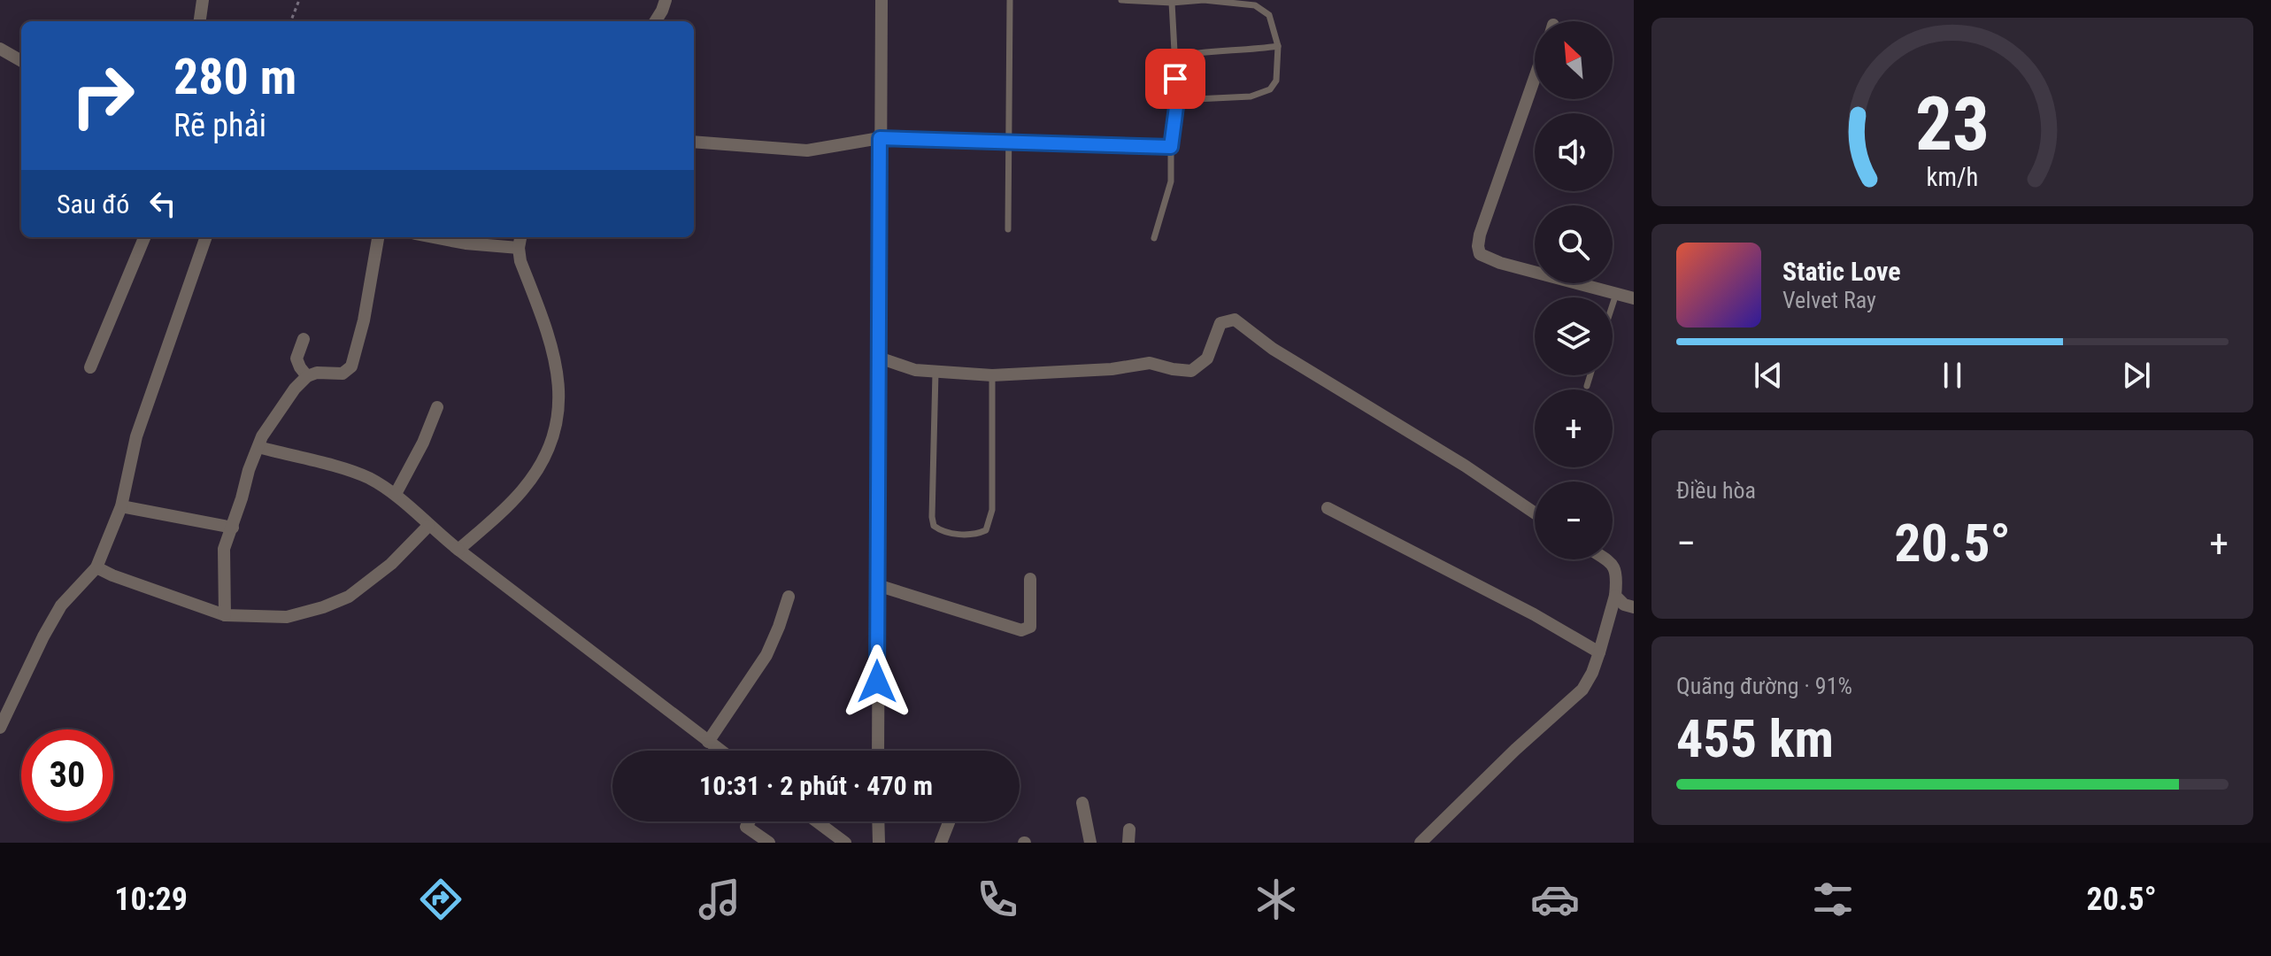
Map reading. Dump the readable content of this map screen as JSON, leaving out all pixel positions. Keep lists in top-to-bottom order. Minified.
{"north":"top left","page":{"map_buttons":["+","−"],"turn":["280 m","Rẽ phải"],"then":"Sau đó","song":["Static Love","Velvet Ray"],"tile":["Điều hòa",["Quãng đường · 91%","455 km"]],"heat":["−","20.5°","+"],"limit":"30","trip":"10:31 · 2 phút · 470 m","tabs":["10:29","20.5°"],"gauge":["23","km/h"]}}
